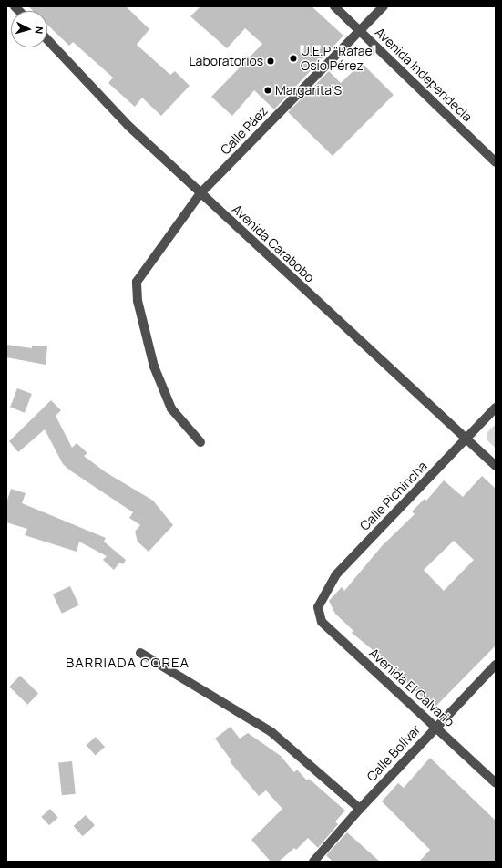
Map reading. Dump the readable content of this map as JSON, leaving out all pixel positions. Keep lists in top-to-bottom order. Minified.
{"streets":{"street":["Avenida Independecia","Calle Páez","Avenida Carabobo","Calle Pichincha","Avenida El Calvario","Calle Bolívar"]},"crossings":[["Avenida Independecia","Calle Páez"],["Calle Páez","Avenida Carabobo"],["Avenida Carabobo","Calle Pichincha"],["Calle Pichincha","Avenida El Calvario"],["Avenida El Calvario","Calle Bolívar"]],"districts":["BARRIADA COREA"],"places":["U.E.P \"Rafael Osío Pérez","Laboratorios","Margarita'S"],"north":"right"}
